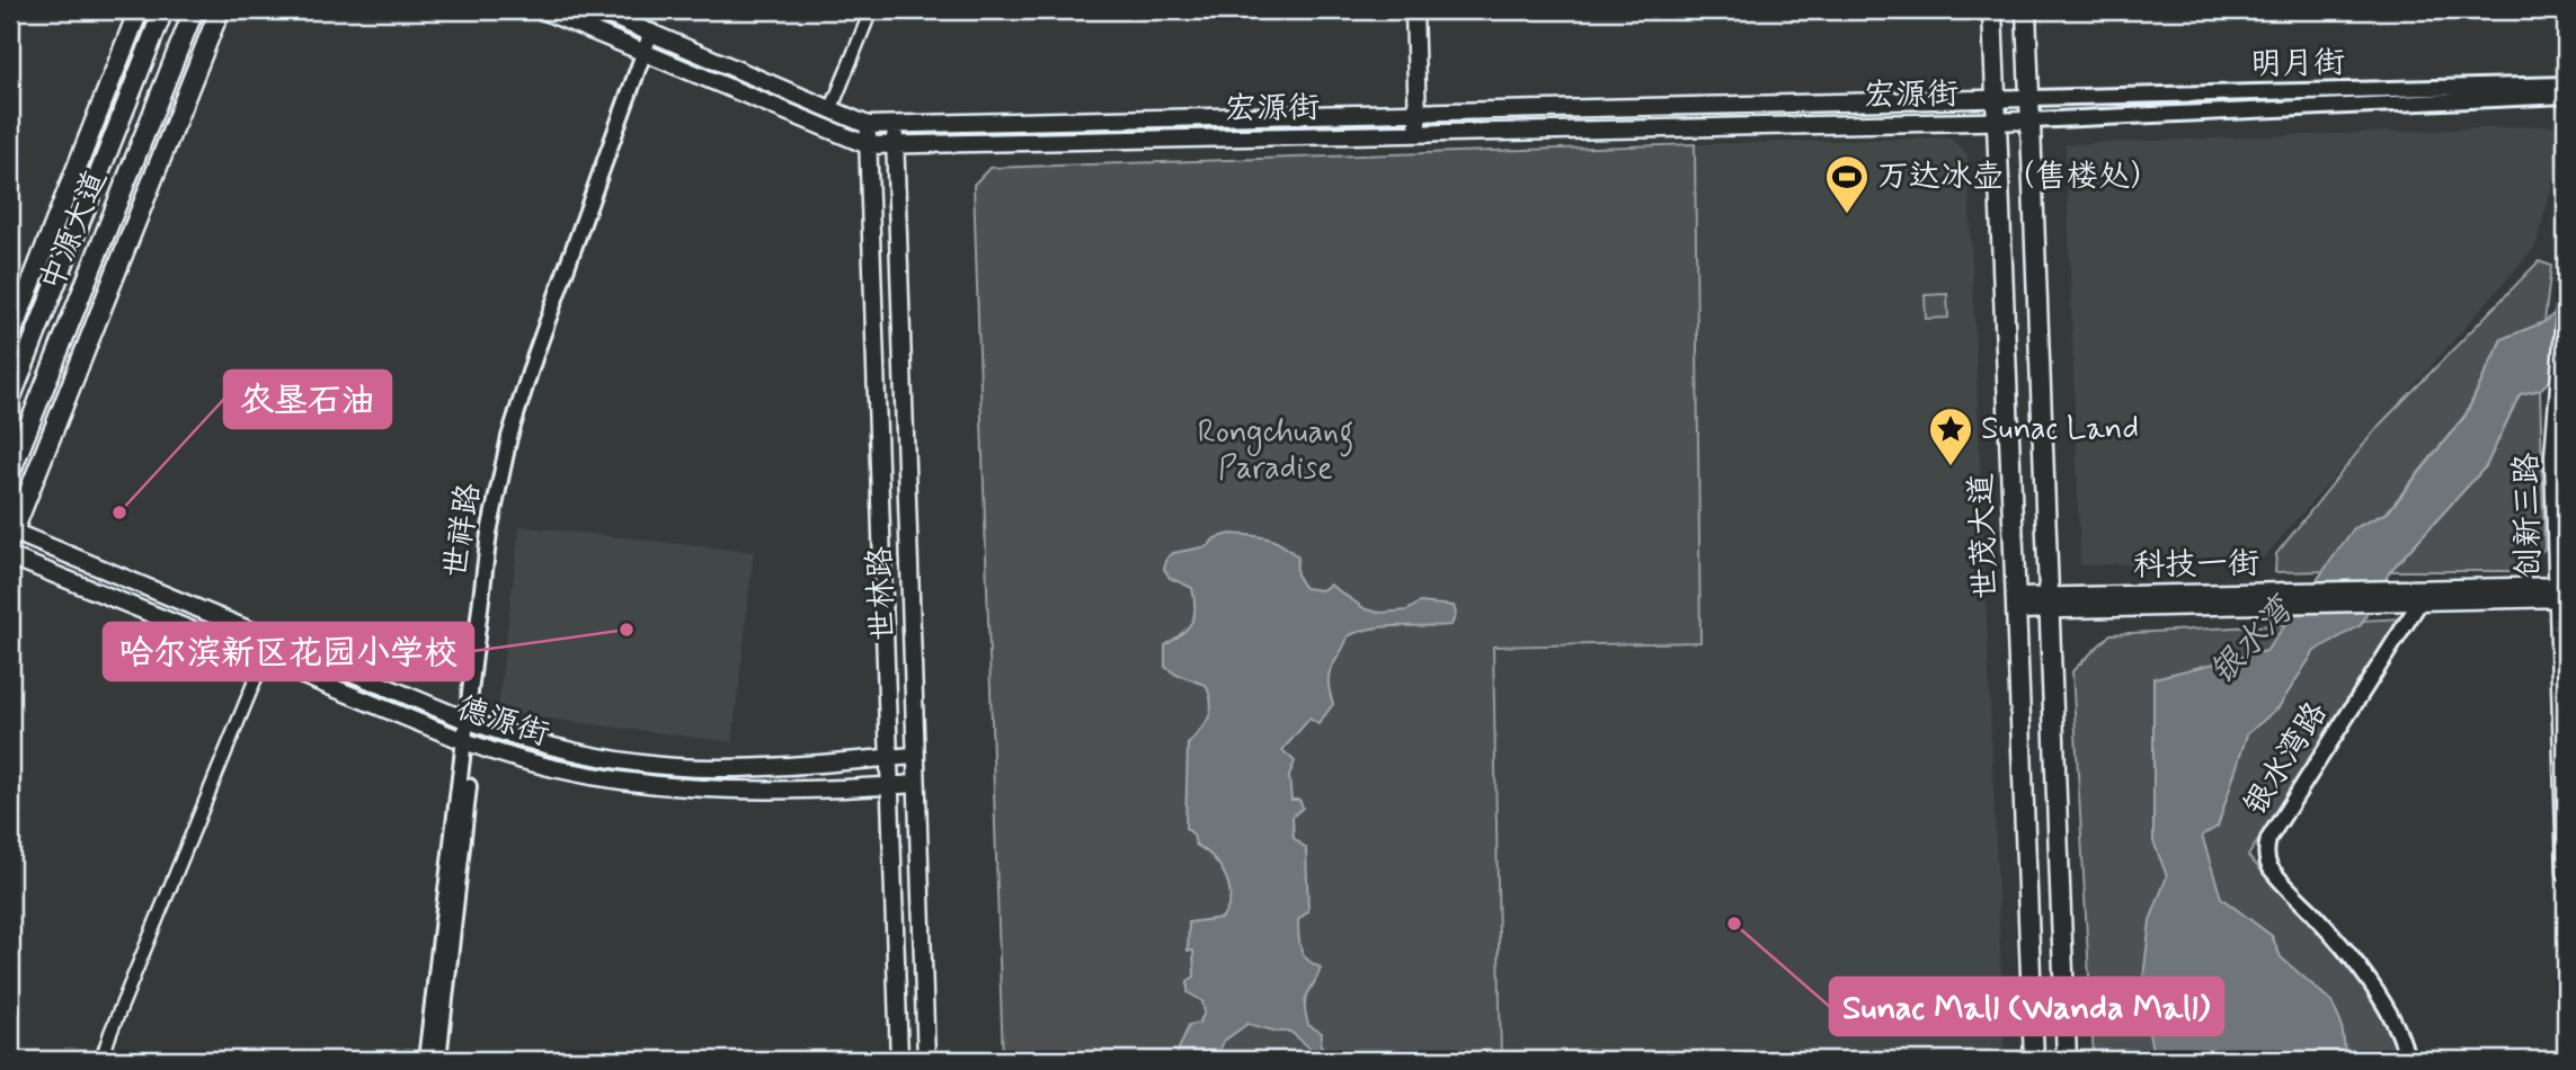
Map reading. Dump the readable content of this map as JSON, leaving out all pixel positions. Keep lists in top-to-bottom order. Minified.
{"streets":{"main road":["宏源街","中源大道","创新三路","世茂大道","科技一街","世林路","德源街"],"street":["明月街","世祥路","银水湾路"]},"crossings":[["明月街","宏源街"],["明月街","世茂大道"],["宏源街","世祥路"],["宏源街","世茂大道"],["宏源街","世林路"],["创新三路","科技一街"],["世祥路","德源街"],["世茂大道","科技一街"],["科技一街","银水湾路"],["世林路","德源街"]],"water":["银水湾"],"parks":["Rongchuang Paradise"],"places":{"sports":["万达冰壶（售楼处）"],"place":["Sunac Land"],"other":["农垦石油","哈尔滨新区花园小学校","Sunac Mall (Wanda Mall)"]}}
